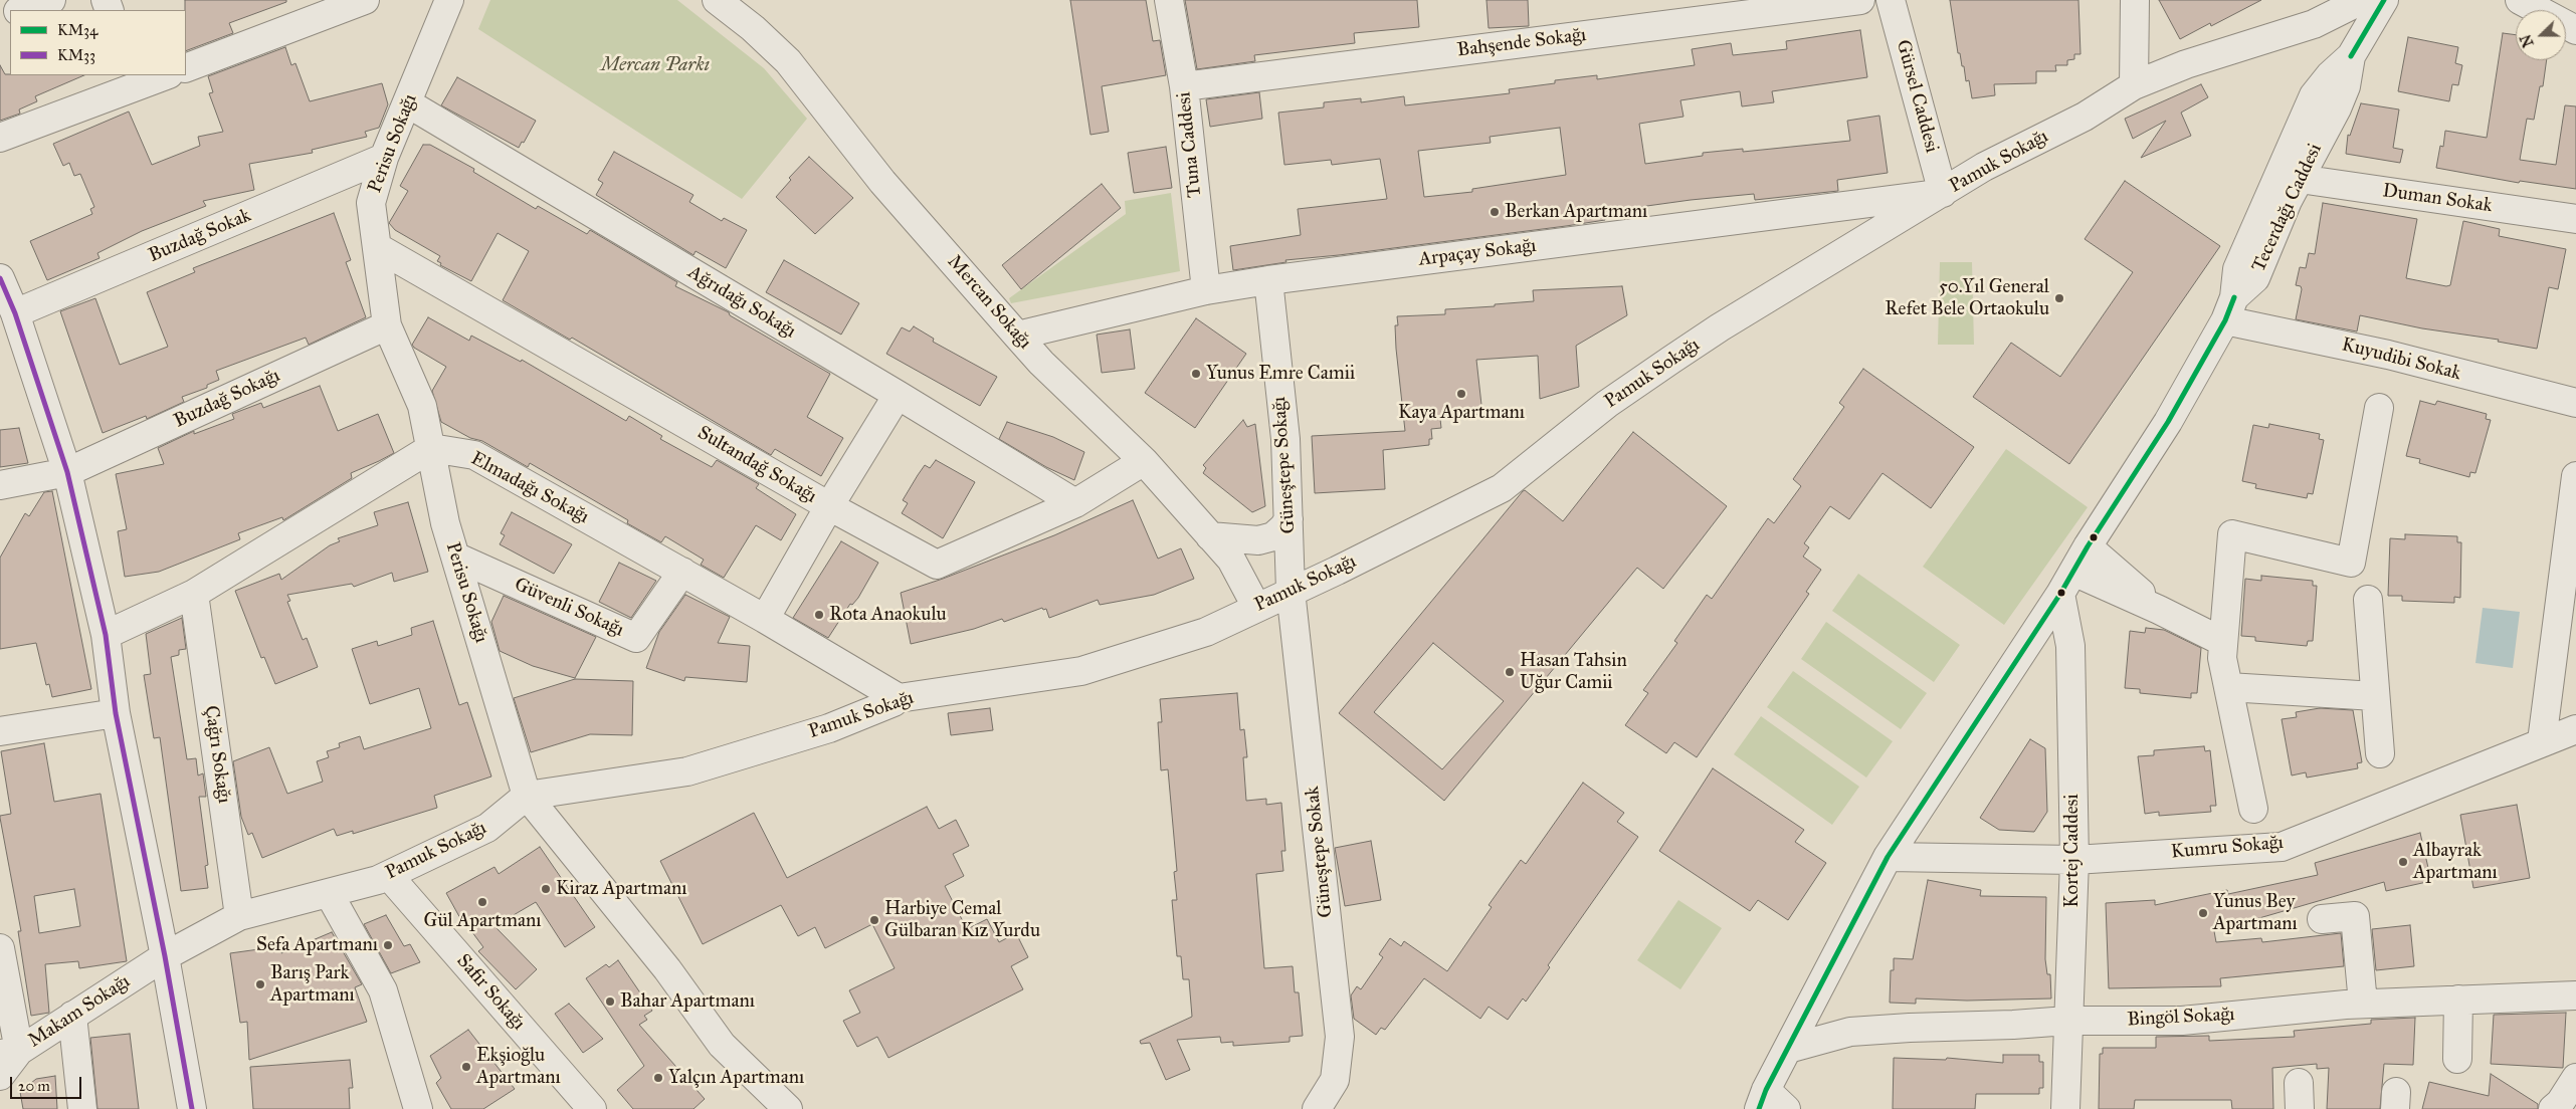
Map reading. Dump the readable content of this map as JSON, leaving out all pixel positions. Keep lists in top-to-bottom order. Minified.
{"streets":{"street":["Bahşende Sokağı","Gürsel Caddesi","Perisu Sokağı","Tuna Caddesi","Pamuk Sokağı","Duman Sokak","Tecerdağı Caddesi","Buzdağ Sokak","Arpaçay Sokağı","Ağrıdağı Sokağı","Mercan Sokağı","Kuyudibi Sokak","Buzdağ Sokağı","Sultandağ Sokağı","Güneştepe Sokağı","Elmadağı Sokağı","Güvenli Sokağı","Çağrı Sokağı","Kumru Sokağı","Kortej Caddesi","Güneştepe Sokak","Safir Sokağı","Makam Sokağı","Bingöl Sokağı"]},"crossings":[["Bahşende Sokağı","Tuna Caddesi"],["Gürsel Caddesi","Pamuk Sokağı"],["Gürsel Caddesi","Arpaçay Sokağı"],["Perisu Sokağı","Pamuk Sokağı"],["Perisu Sokağı","Buzdağ Sokak"],["Perisu Sokağı","Ağrıdağı Sokağı"],["Perisu Sokağı","Buzdağ Sokağı"],["Perisu Sokağı","Sultandağ Sokağı"],["Perisu Sokağı","Elmadağı Sokağı"],["Perisu Sokağı","Güvenli Sokağı"],["Tuna Caddesi","Arpaçay Sokağı"],["Pamuk Sokağı","Arpaçay Sokağı"],["Pamuk Sokağı","Mercan Sokağı"],["Pamuk Sokağı","Güneştepe Sokağı"],["Pamuk Sokağı","Elmadağı Sokağı"],["Pamuk Sokağı","Çağrı Sokağı"],["Pamuk Sokağı","Güneştepe Sokak"],["Pamuk Sokağı","Safir Sokağı"],["Pamuk Sokağı","Makam Sokağı"],["Duman Sokak","Tecerdağı Caddesi"],["Tecerdağı Caddesi","Kuyudibi Sokak"],["Arpaçay Sokağı","Mercan Sokağı"],["Arpaçay Sokağı","Güneştepe Sokağı"],["Ağrıdağı Sokağı","Sultandağ Sokağı"],["Mercan Sokağı","Sultandağ Sokağı"],["Güneştepe Sokağı","Güneştepe Sokak"],["Elmadağı Sokağı","Güvenli Sokağı"],["Kumru Sokağı","Kortej Caddesi"],["Kortej Caddesi","Bingöl Sokağı"]],"parks":["Mercan Parkı"],"places":["Berkan Apartmanı","50.Yıl General Refet Bele Ortaokulu","Yunus Emre Camii","Kaya Apartmanı","Rota Anaokulu","Hasan Tahsin Uğur Camii","Albayrak Apartmanı","Kiraz Apartmanı","Gül Apartmanı","Yunus Bey Apartmanı","Harbiye Cemal Gülbaran Kız Yurdu","Sefa Apartmanı","Barış Park Apartmanı","Bahar Apartmanı","Ekşioğlu Apartmanı","Yalçın Apartmanı"],"lines":["transit line KM34","transit line KM33"],"legend":["KM34","KM33"],"scale_bar":"20 m","north":"left"}
